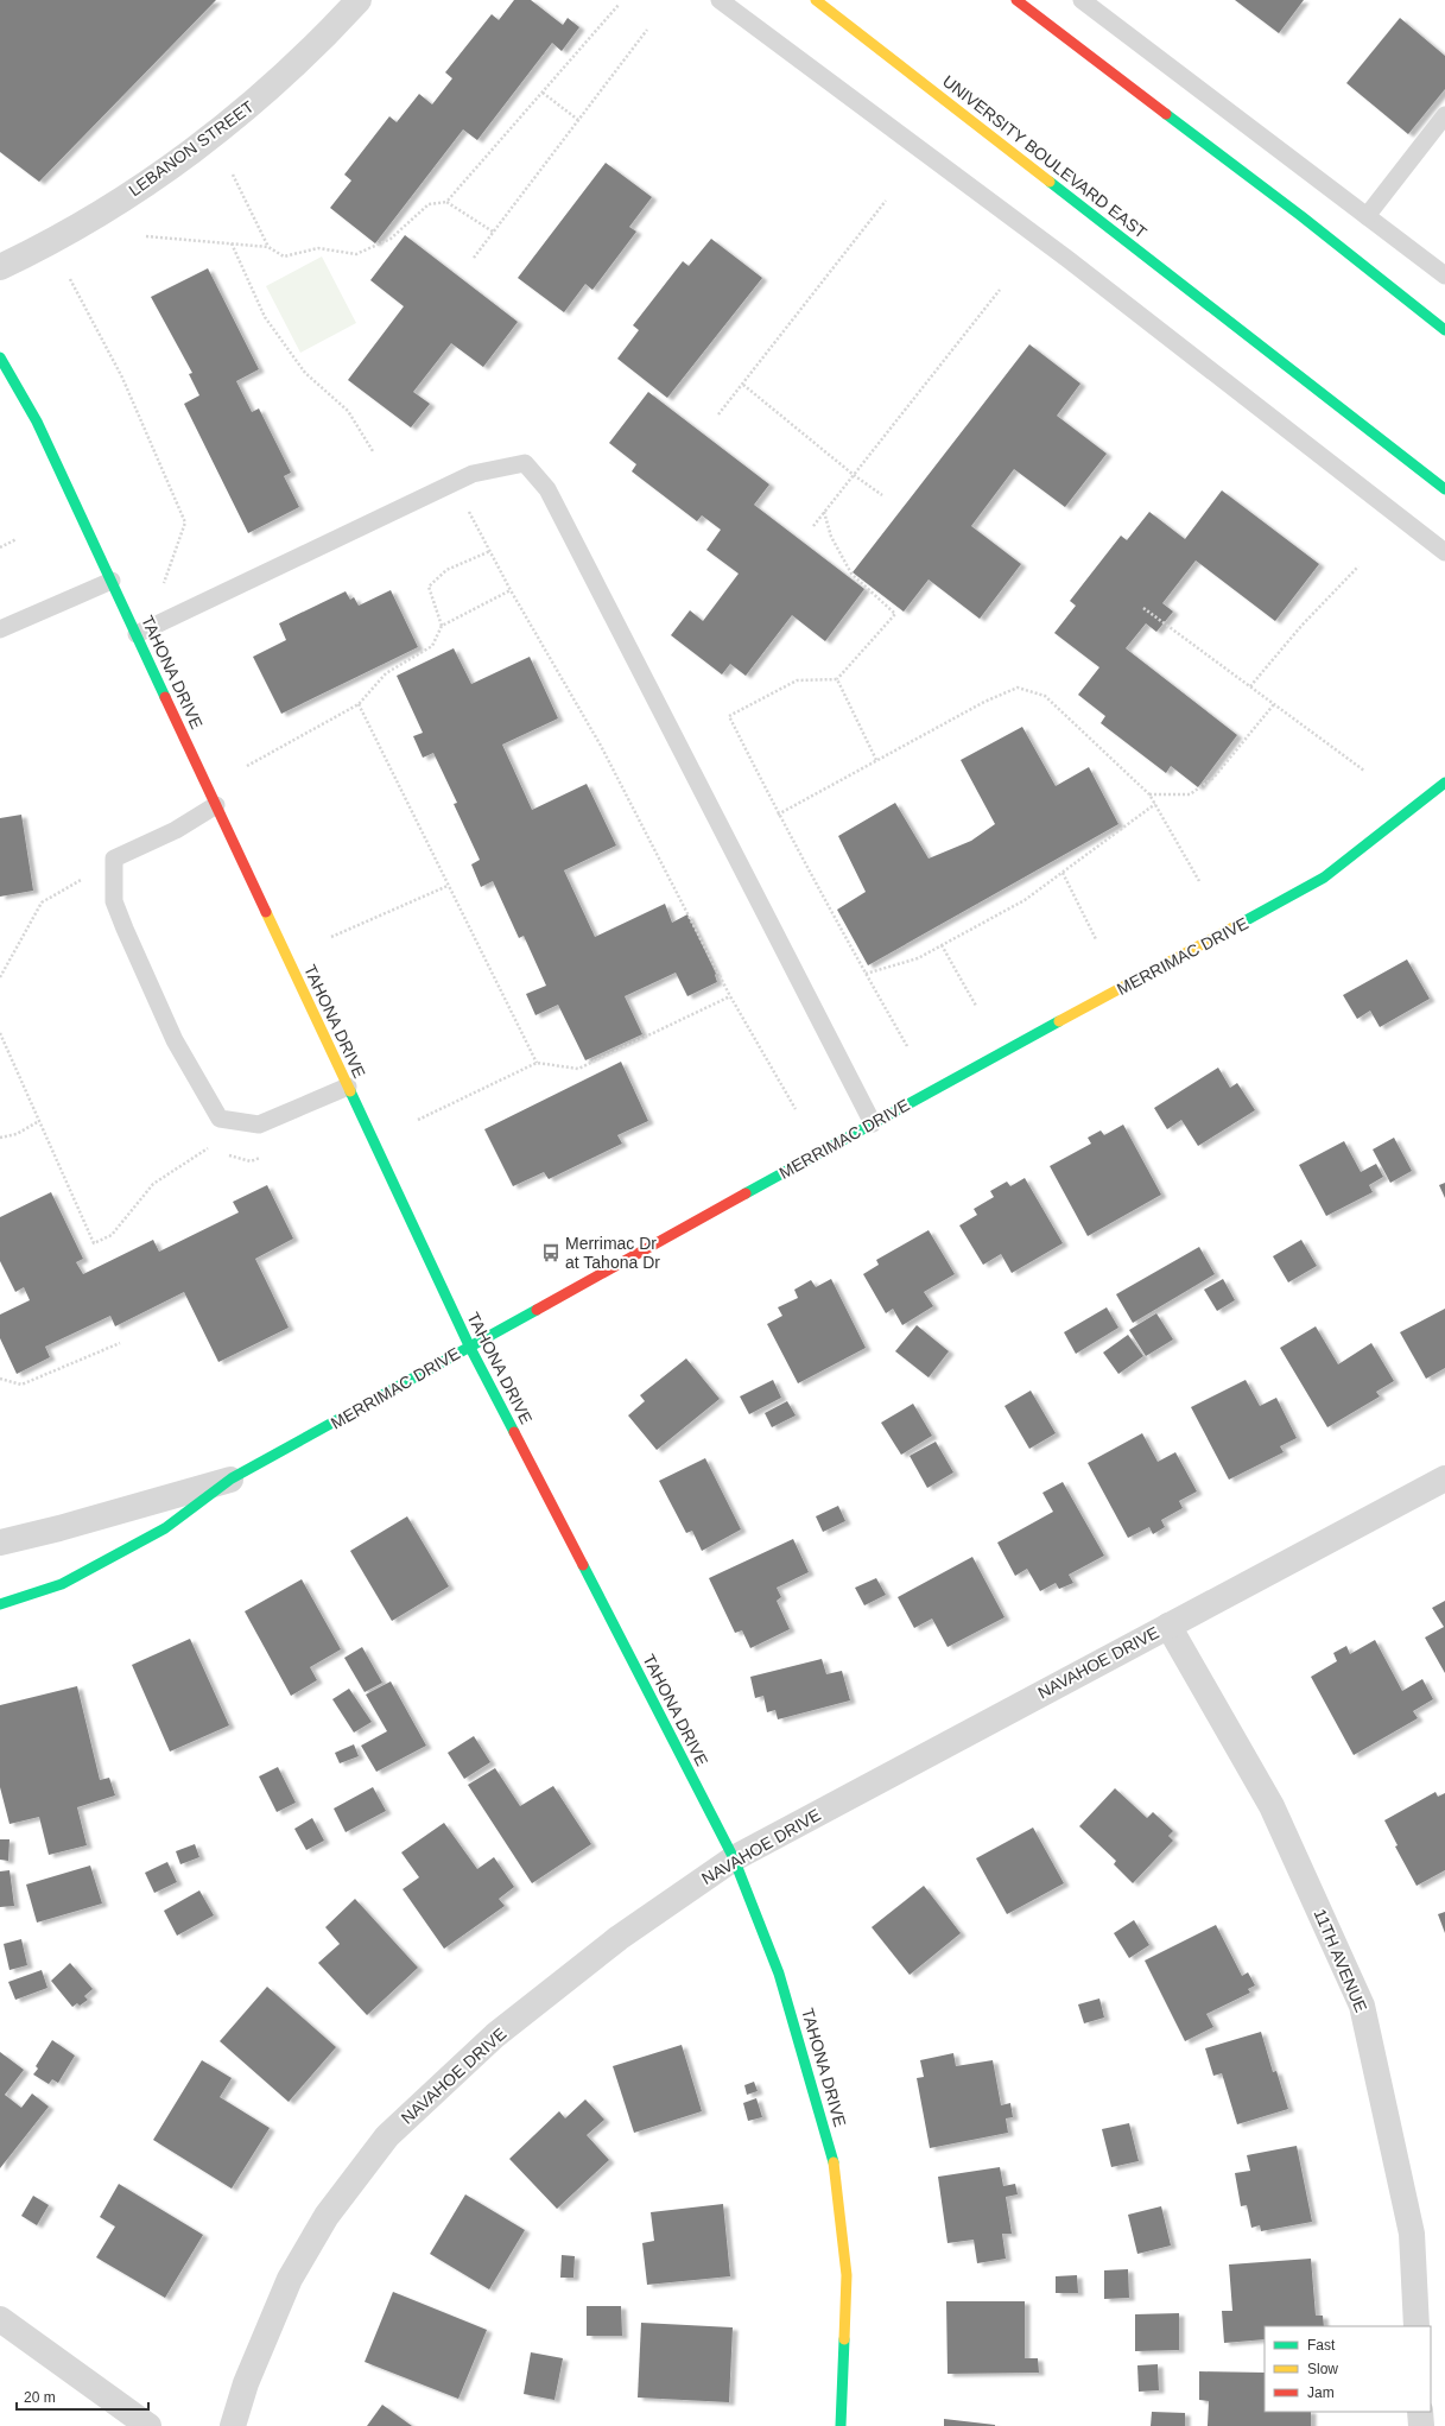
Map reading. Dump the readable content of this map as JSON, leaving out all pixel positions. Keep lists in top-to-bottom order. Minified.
{"streets":{"street":["LEBANON STREET","UNIVERSITY BOULEVARD EAST","TAHONA DRIVE","MERRIMAC DRIVE","NAVAHOE DRIVE","11TH AVENUE"]},"crossings":[["TAHONA DRIVE","MERRIMAC DRIVE"],["TAHONA DRIVE","NAVAHOE DRIVE"],["NAVAHOE DRIVE","11TH AVENUE"]],"places":{"bus stop":["Merrimac Dr at Tahona Dr"]},"legend":["Fast","Slow","Jam"],"scale_bar":"20 m"}
